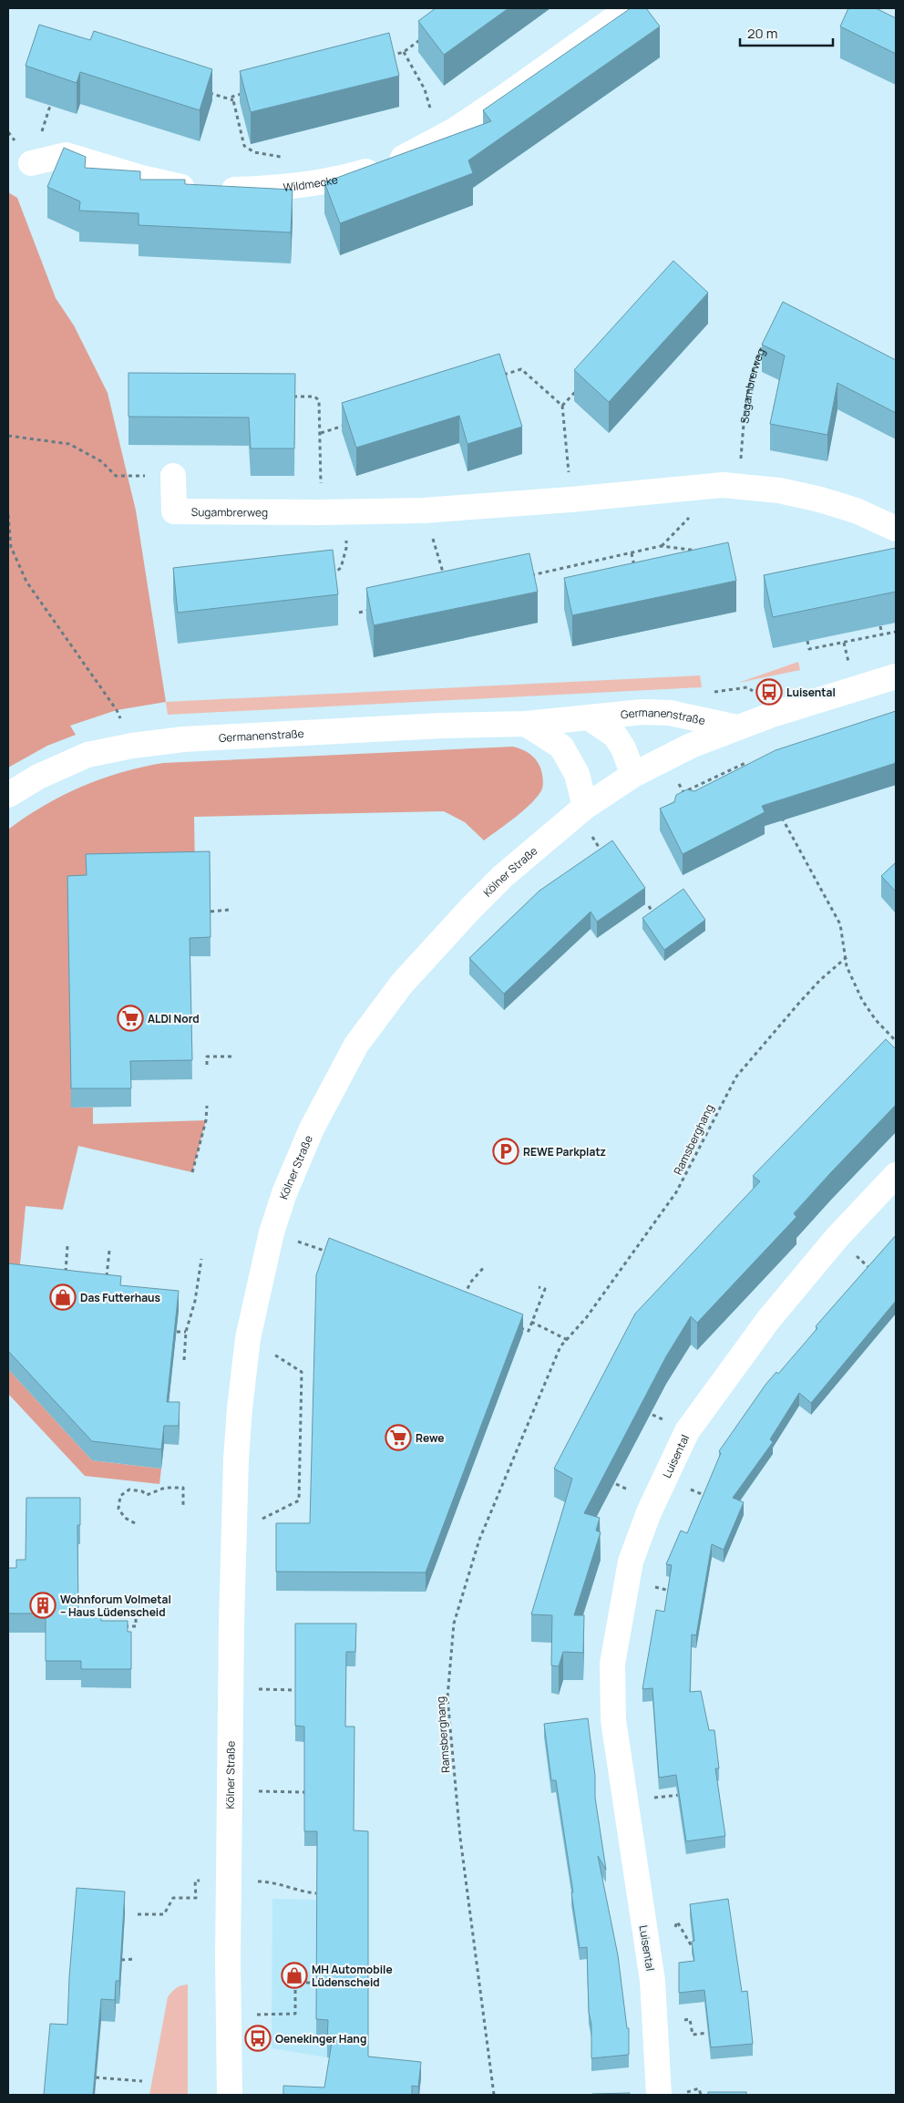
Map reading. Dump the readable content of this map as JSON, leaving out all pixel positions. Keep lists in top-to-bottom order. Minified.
{"streets":{"street":["Wildmecke","Sugambrerweg","Germanenstraße","Kölner Straße","Luisental"],"path":["Ramsberghang"]},"crossings":[["Germanenstraße","Kölner Straße"]],"places":{"bus stop":["Luisental","Oenekinger Hang"],"supermarket":["ALDI Nord","Rewe"],"parking":["REWE Parkplatz"],"shop":["Das Futterhaus","MH Automobile Lüdenscheid"],"building":["Wohnforum Volmetal – Haus Lüdenscheid"]},"scale_bar":"20 m"}
